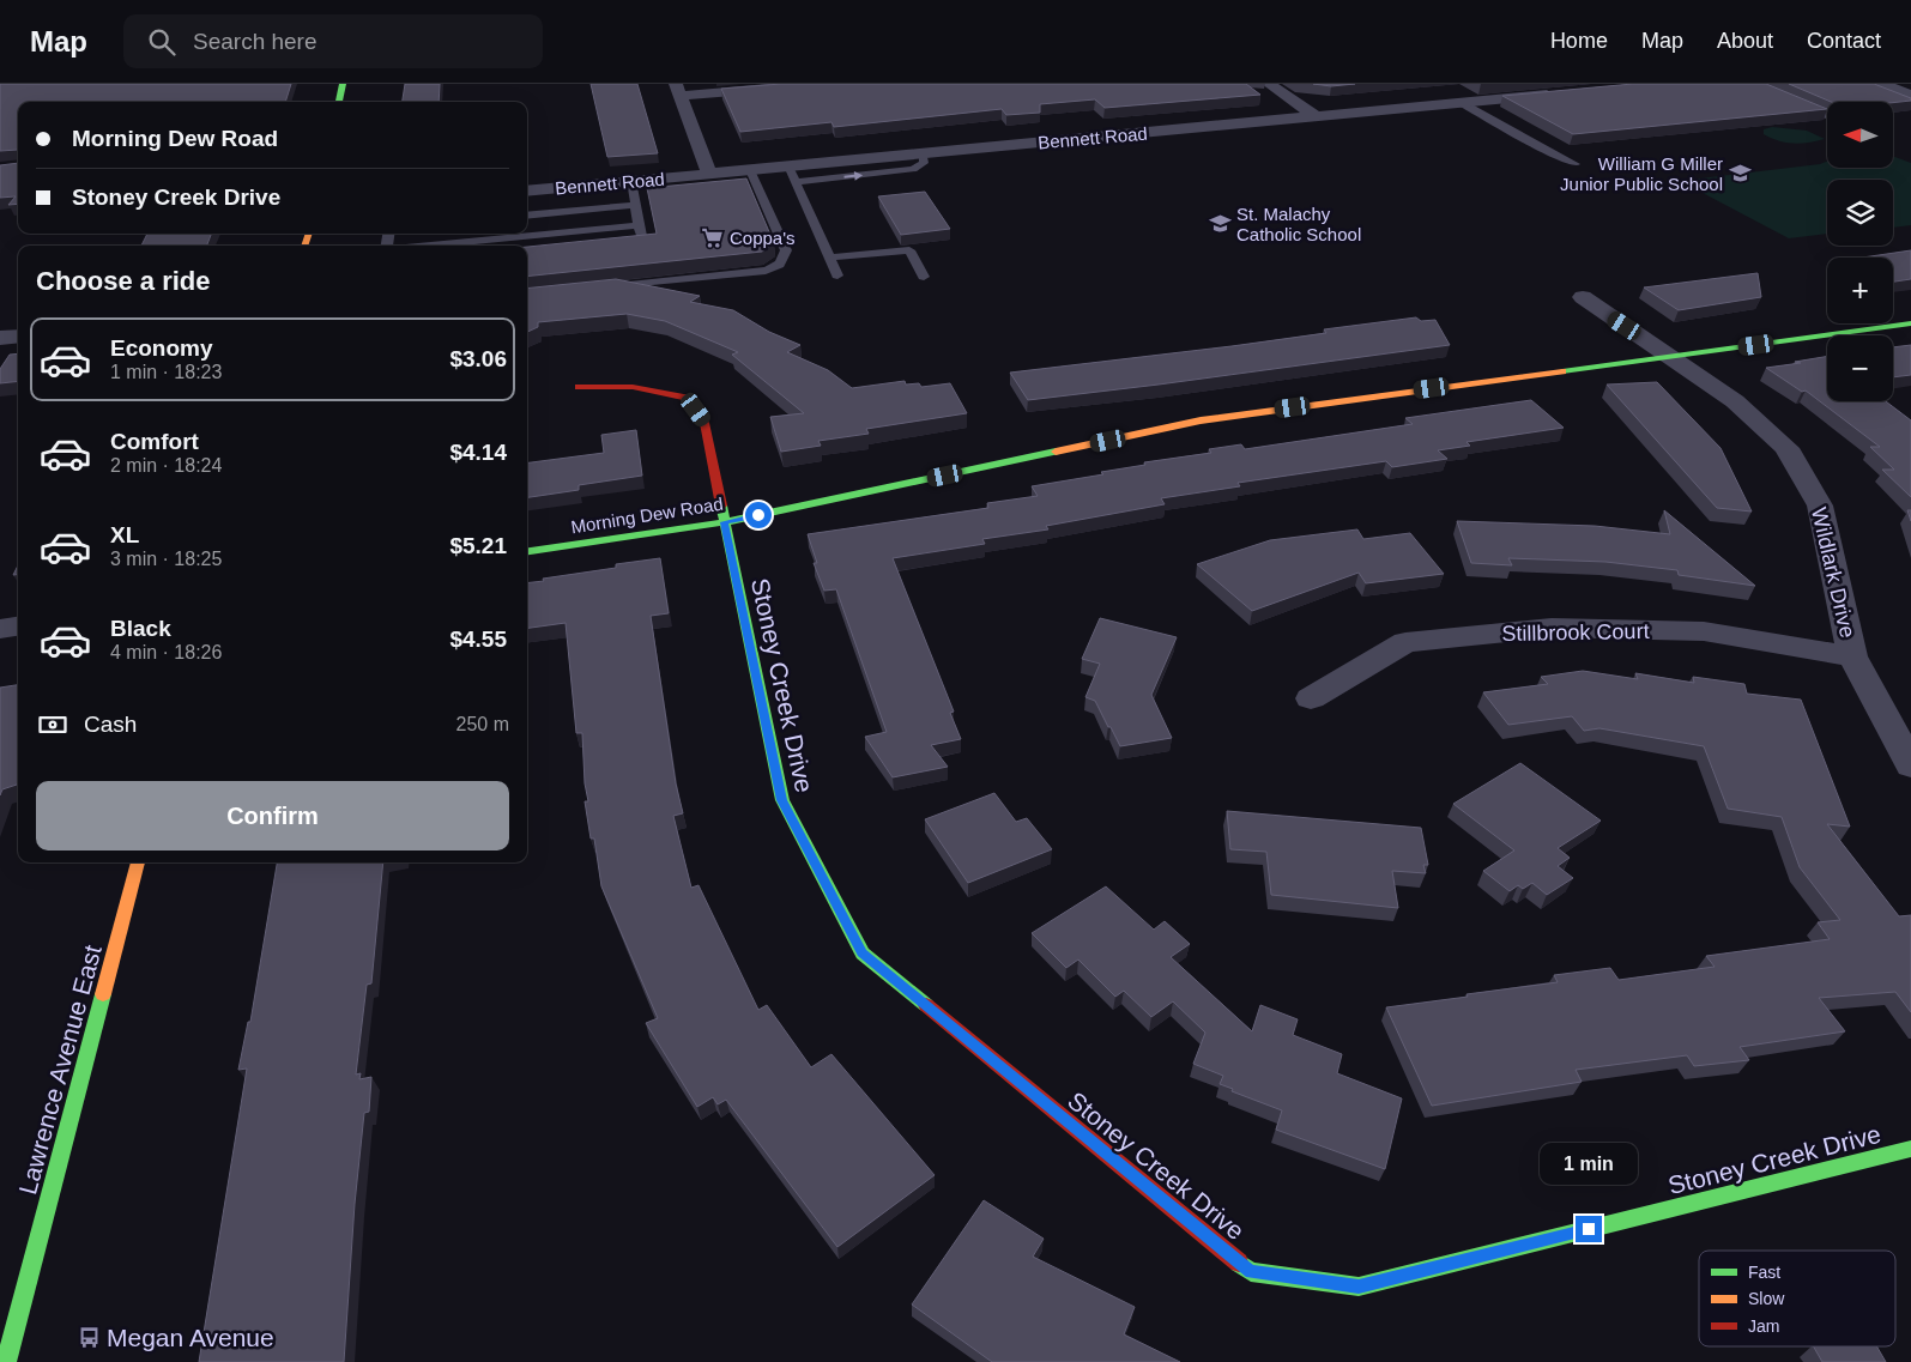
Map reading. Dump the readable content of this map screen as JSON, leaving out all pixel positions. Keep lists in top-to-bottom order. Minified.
{"streets":{"street":["Bennett Road","Morning Dew Road","Wildlark Drive","Stillbrook Court","Stoney Creek Drive","Lawrence Avenue East"]},"crossings":[["Morning Dew Road","Wildlark Drive"],["Morning Dew Road","Stoney Creek Drive"],["Wildlark Drive","Stillbrook Court"]],"places":{"school or university":["William G Miller Junior Public School","St. Malachy Catholic School"],"supermarket":["Coppa's"],"bus stop":["Megan Avenue"]},"legend":["Fast","Slow","Jam"],"north":"left","page":{"header":"Map","search":"Search here","nav":["Home","Map","About","Contact"],"map_buttons":["+","−"],"banner":["Morning Dew Road","Stoney Creek Drive"],"heading":"Choose a ride","list":[{"name":"Economy","note":"1 min · 18:23","value":"$3.06"},{"name":"Comfort","note":"2 min · 18:24","value":"$4.14"},{"name":"XL","note":"3 min · 18:25","value":"$5.21"},{"name":"Black","note":"4 min · 18:26","value":"$4.55"}],"pay":["Cash","250 m"],"buttons":"Confirm","bubble":"1 min"}}
